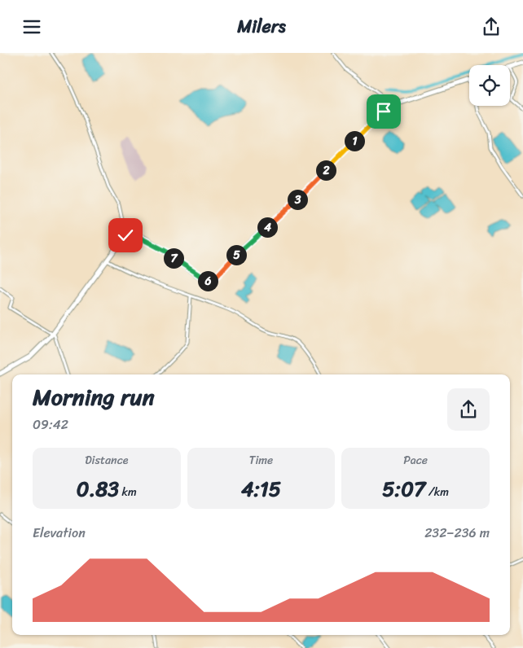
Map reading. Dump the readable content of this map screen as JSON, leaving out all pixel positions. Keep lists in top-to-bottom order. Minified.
{"page":{"header":"Milers","pins":["1","2","3","4","5","7","6"],"heading":["Morning run","09:42"],"stats":[["Distance","0.83 km"],["Time","4:15"],["Pace","5:07 /km"]],"chart":["Elevation","232–236 m"]}}
